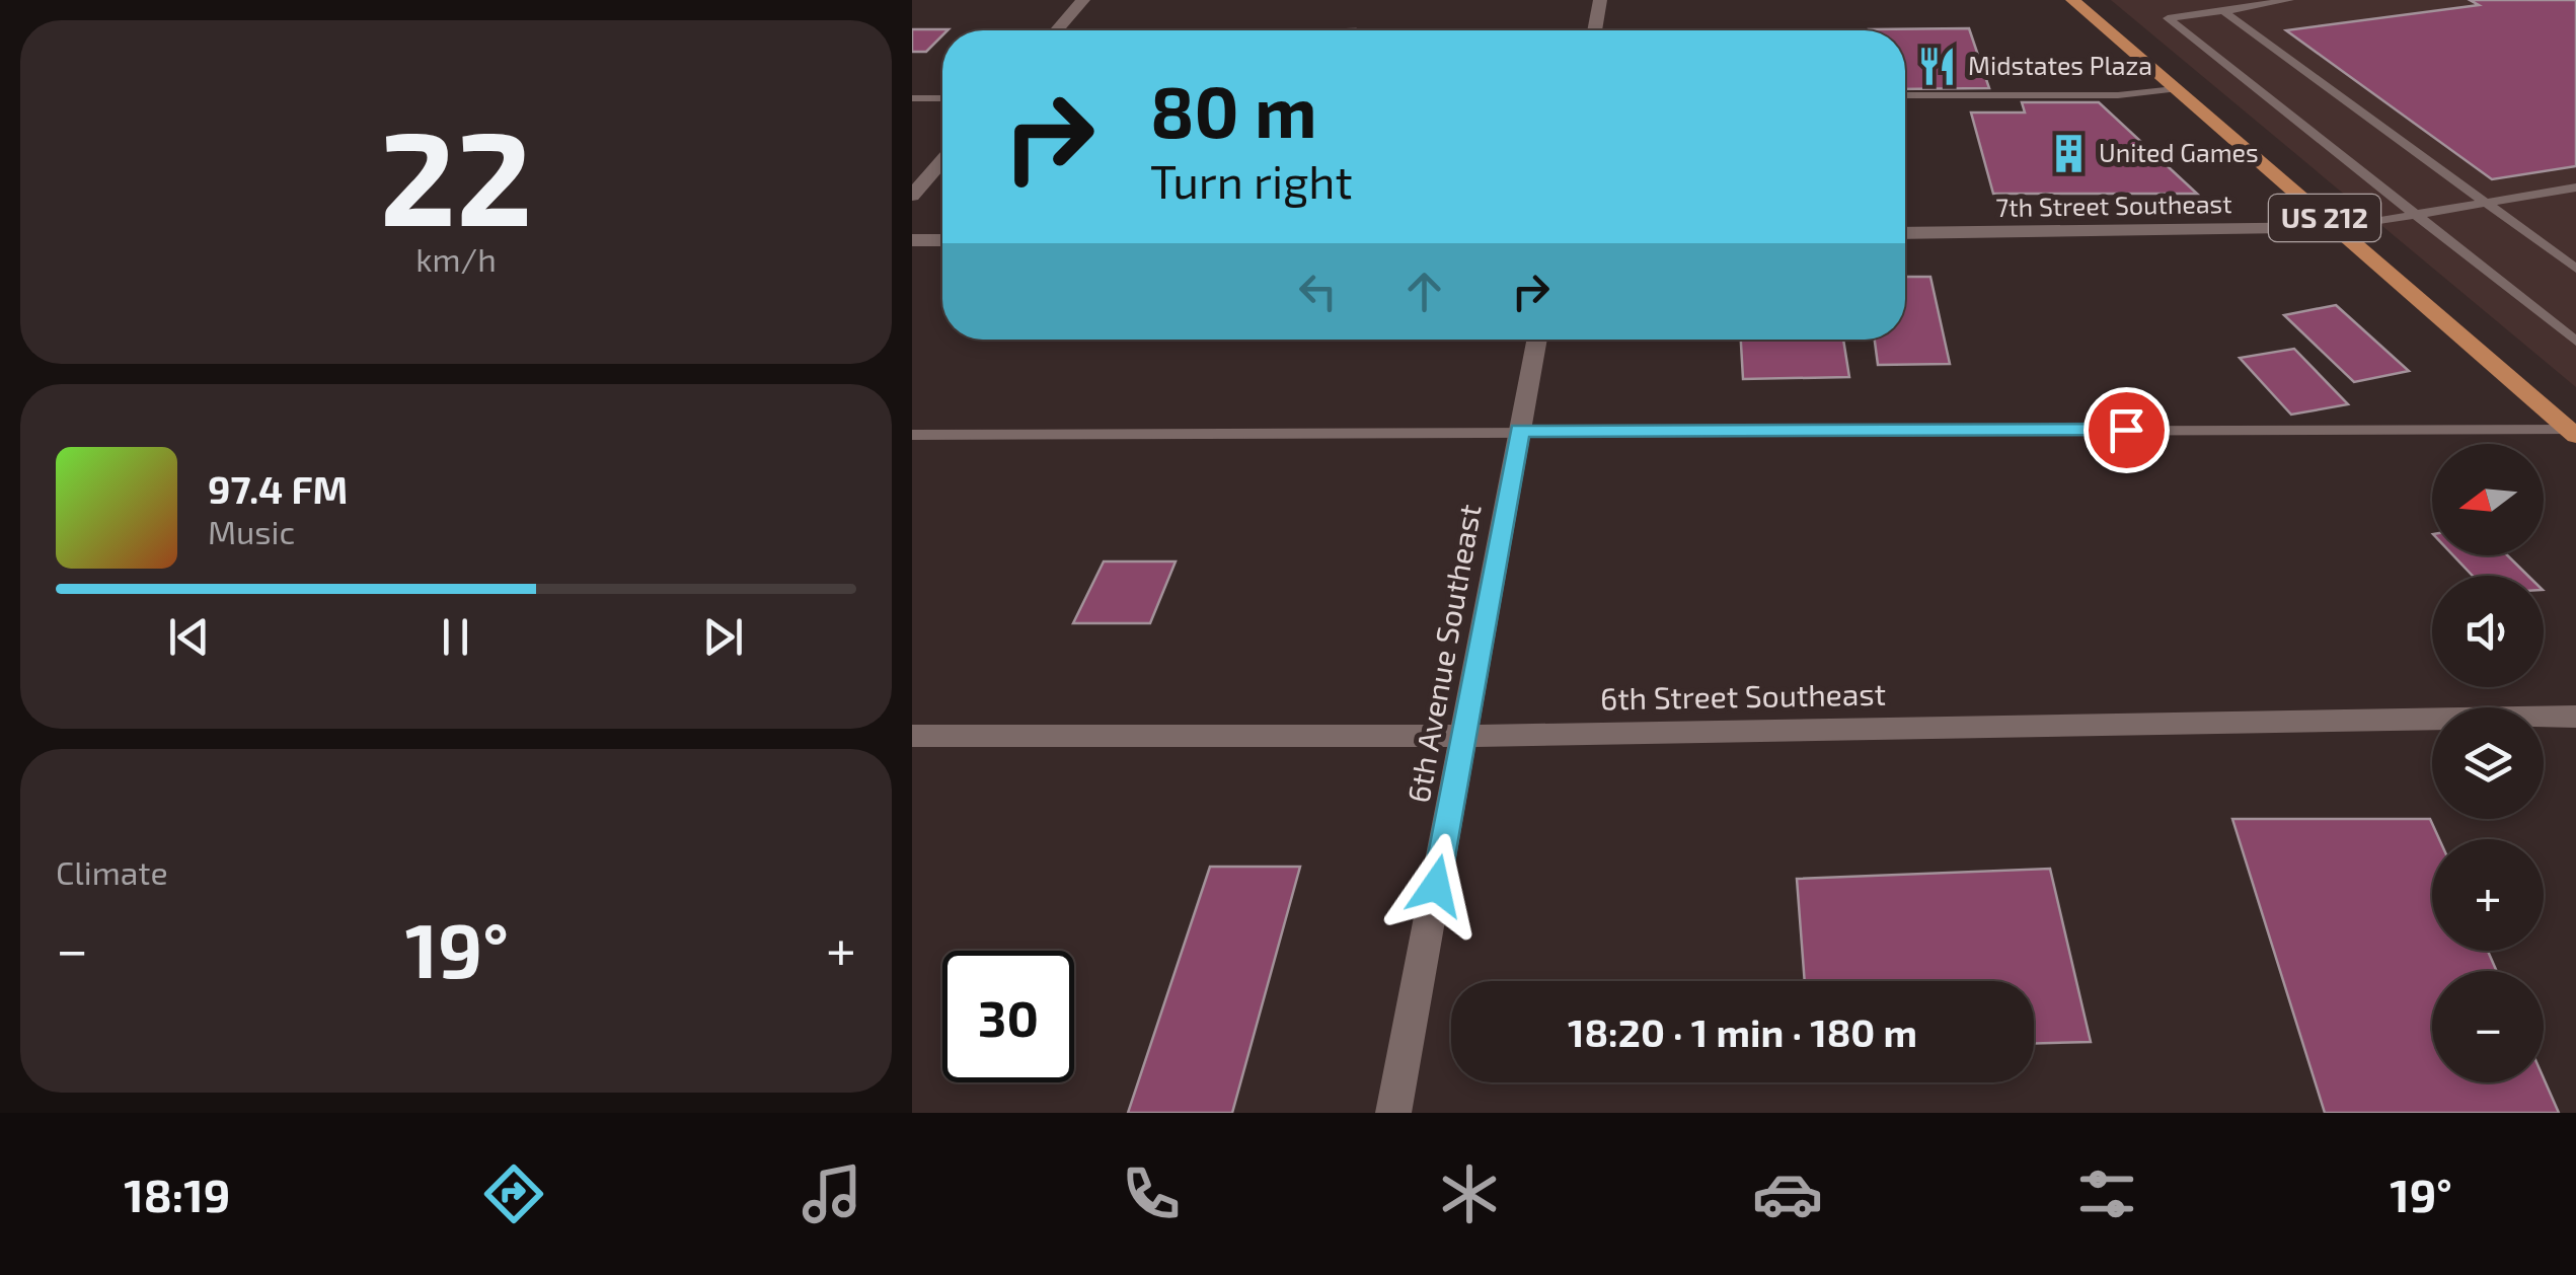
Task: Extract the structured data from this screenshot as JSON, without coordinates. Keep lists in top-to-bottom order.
{
  "streets": {
    "main road": ["US 212"],
    "street": ["7th Street Southeast", "6th Avenue Southeast", "6th Street Southeast"]
  },
  "crossings": [
    ["7th Street Southeast", "US 212"],
    ["6th Avenue Southeast", "6th Street Southeast"]
  ],
  "places": {
    "restaurant": ["Midstates Plaza"],
    "building": ["United Games"]
  },
  "north": "left",
  "page": {
    "tile": [
      ["22", "km/h"],
      "Climate"
    ],
    "turn": ["80 m", "Turn right"],
    "map_buttons": ["+", "−"],
    "song": ["97.4 FM", "Music"],
    "heat": ["−", "19°", "+"],
    "limit": "30",
    "trip": "18:20 · 1 min · 180 m",
    "tabs": ["18:19", "19°"]
  }
}
